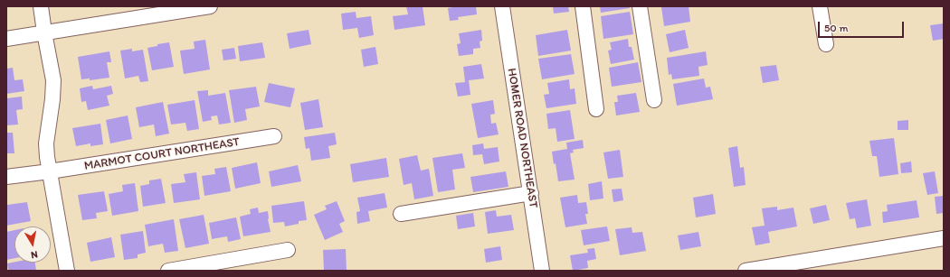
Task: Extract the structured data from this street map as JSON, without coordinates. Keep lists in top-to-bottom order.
{
  "streets": {
    "street": ["HOMER ROAD NORTHEAST", "MARMOT COURT NORTHEAST"]
  },
  "scale_bar": "50 m",
  "north": "bottom"
}
